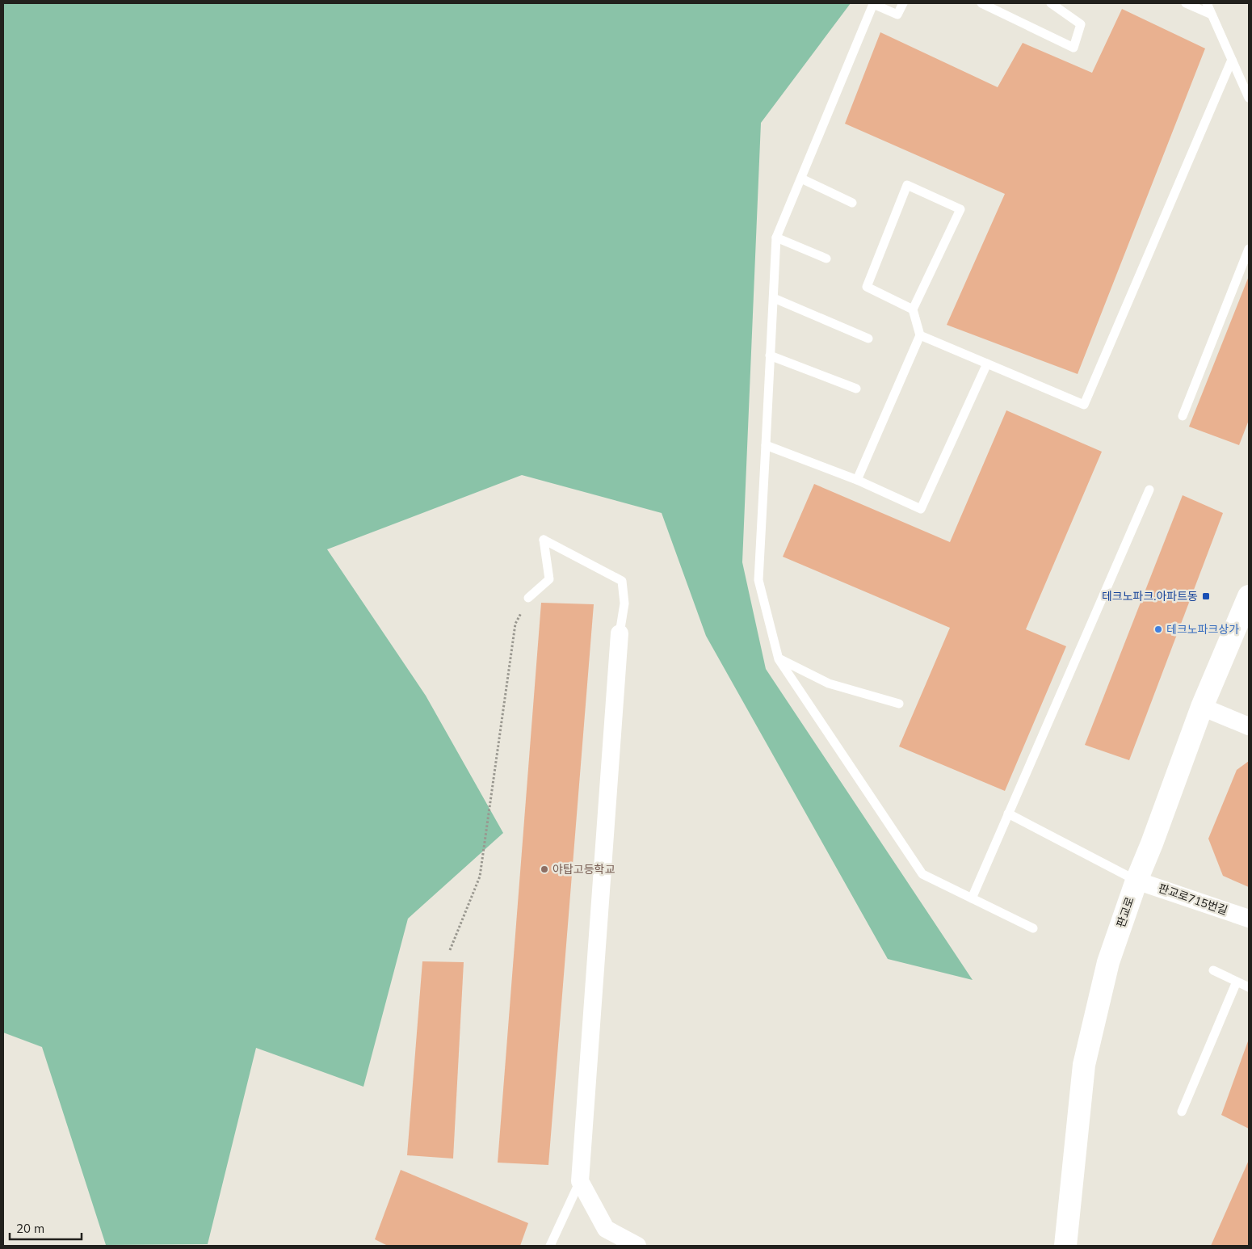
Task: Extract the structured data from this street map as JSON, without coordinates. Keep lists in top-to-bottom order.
{
  "streets": {
    "main road": ["판교로"],
    "street": ["판교로715번길"]
  },
  "crossings": [
    ["판교로715번길", "판교로"]
  ],
  "places": {
    "transit": ["테크노파크.아파트동"],
    "other": ["테크노파크상가", "야탑고등학교"]
  },
  "scale_bar": "20 m"
}
